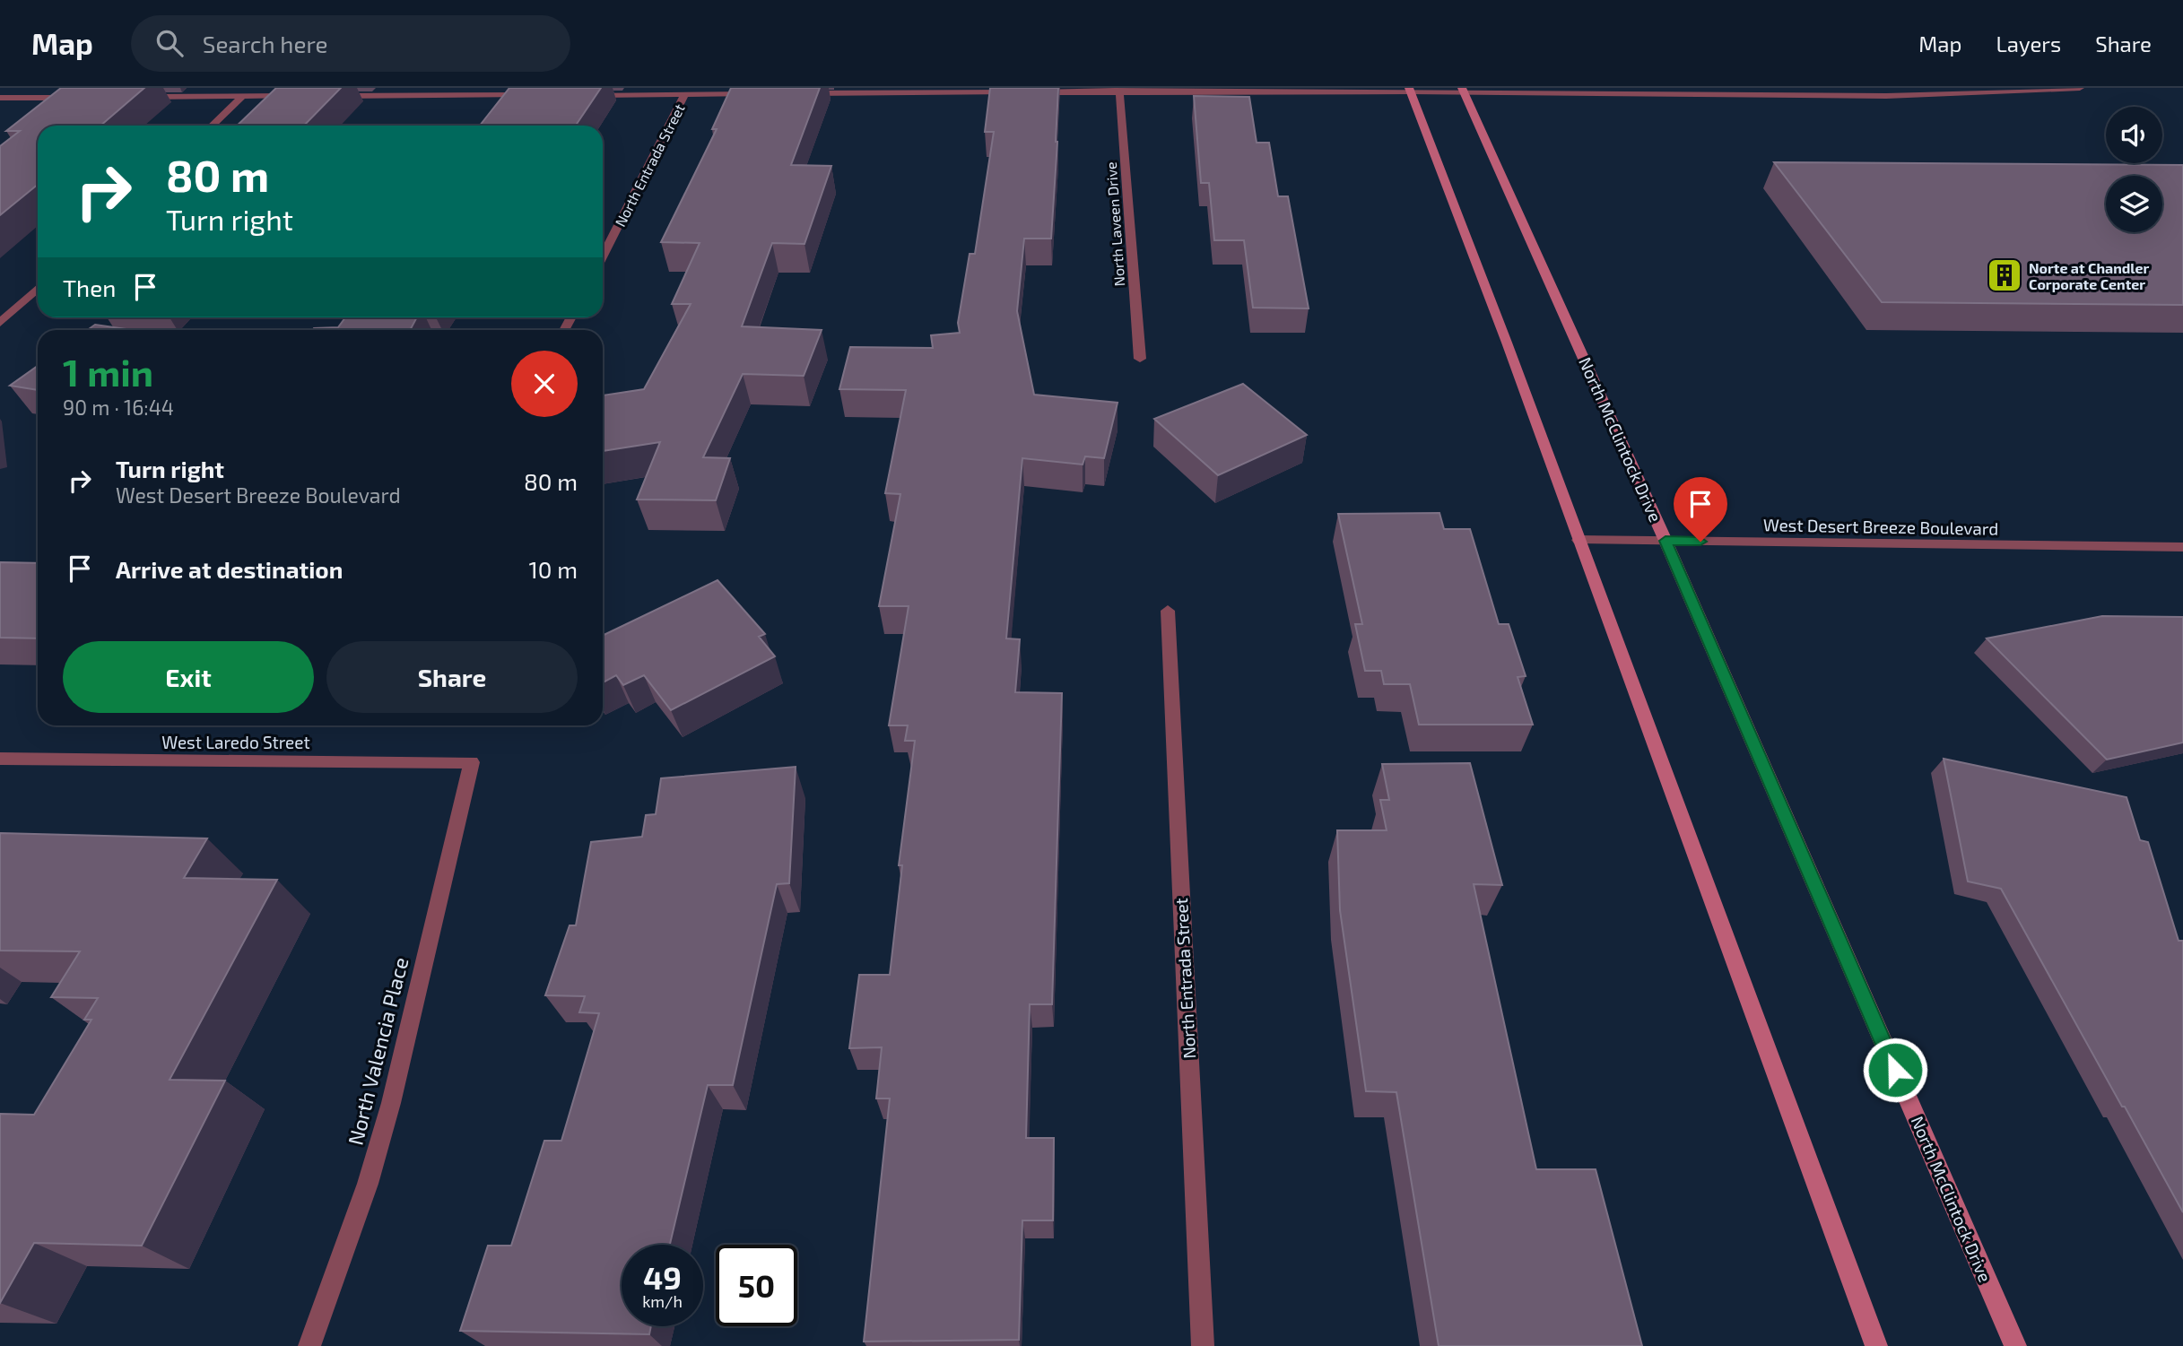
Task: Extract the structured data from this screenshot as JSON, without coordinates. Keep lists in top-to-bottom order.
{
  "streets": {
    "main road": ["North McClintock Drive"],
    "street": [
      "North Entrada Street",
      "North Laveen Drive",
      "West Desert Breeze Boulevard",
      "West Laredo Street",
      "North Valencia Place"
    ]
  },
  "crossings": [
    ["North McClintock Drive", "West Desert Breeze Boulevard"],
    ["West Laredo Street", "North Valencia Place"]
  ],
  "places": {
    "building": ["Norte at Chandler Corporate Center"]
  },
  "page": {
    "header": "Map",
    "search": "Search here",
    "nav": ["Map", "Layers", "Share"],
    "turn": ["80 m", "Turn right"],
    "then": "Then",
    "heading": ["1 min", "90 m · 16:44"],
    "list": [
      {
        "name": "Turn right",
        "note": "West Desert Breeze Boulevard",
        "value": "80 m"
      },
      {
        "name": "Arrive at destination",
        "value": "10 m"
      }
    ],
    "buttons": ["Exit", "Share"],
    "speed": "49 km/h",
    "limit": "50"
  }
}
